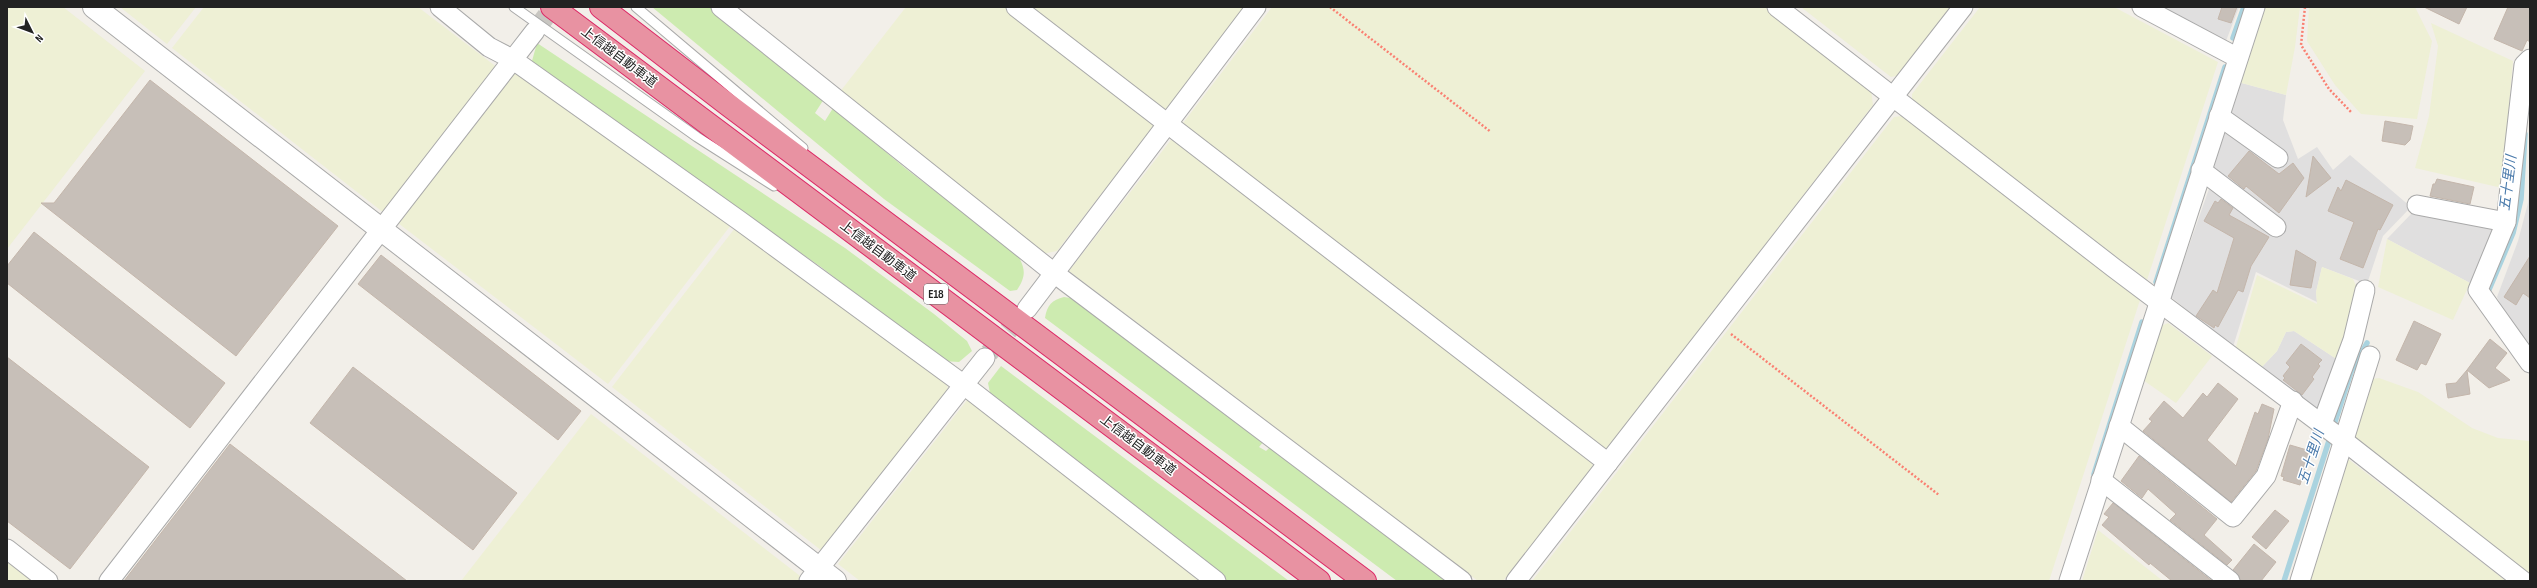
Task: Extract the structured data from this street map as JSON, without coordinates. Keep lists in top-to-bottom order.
{
  "streets": {
    "highway": ["上信越自動車道", "E18"]
  },
  "water": ["五十里川"],
  "north": "bottom right"
}
